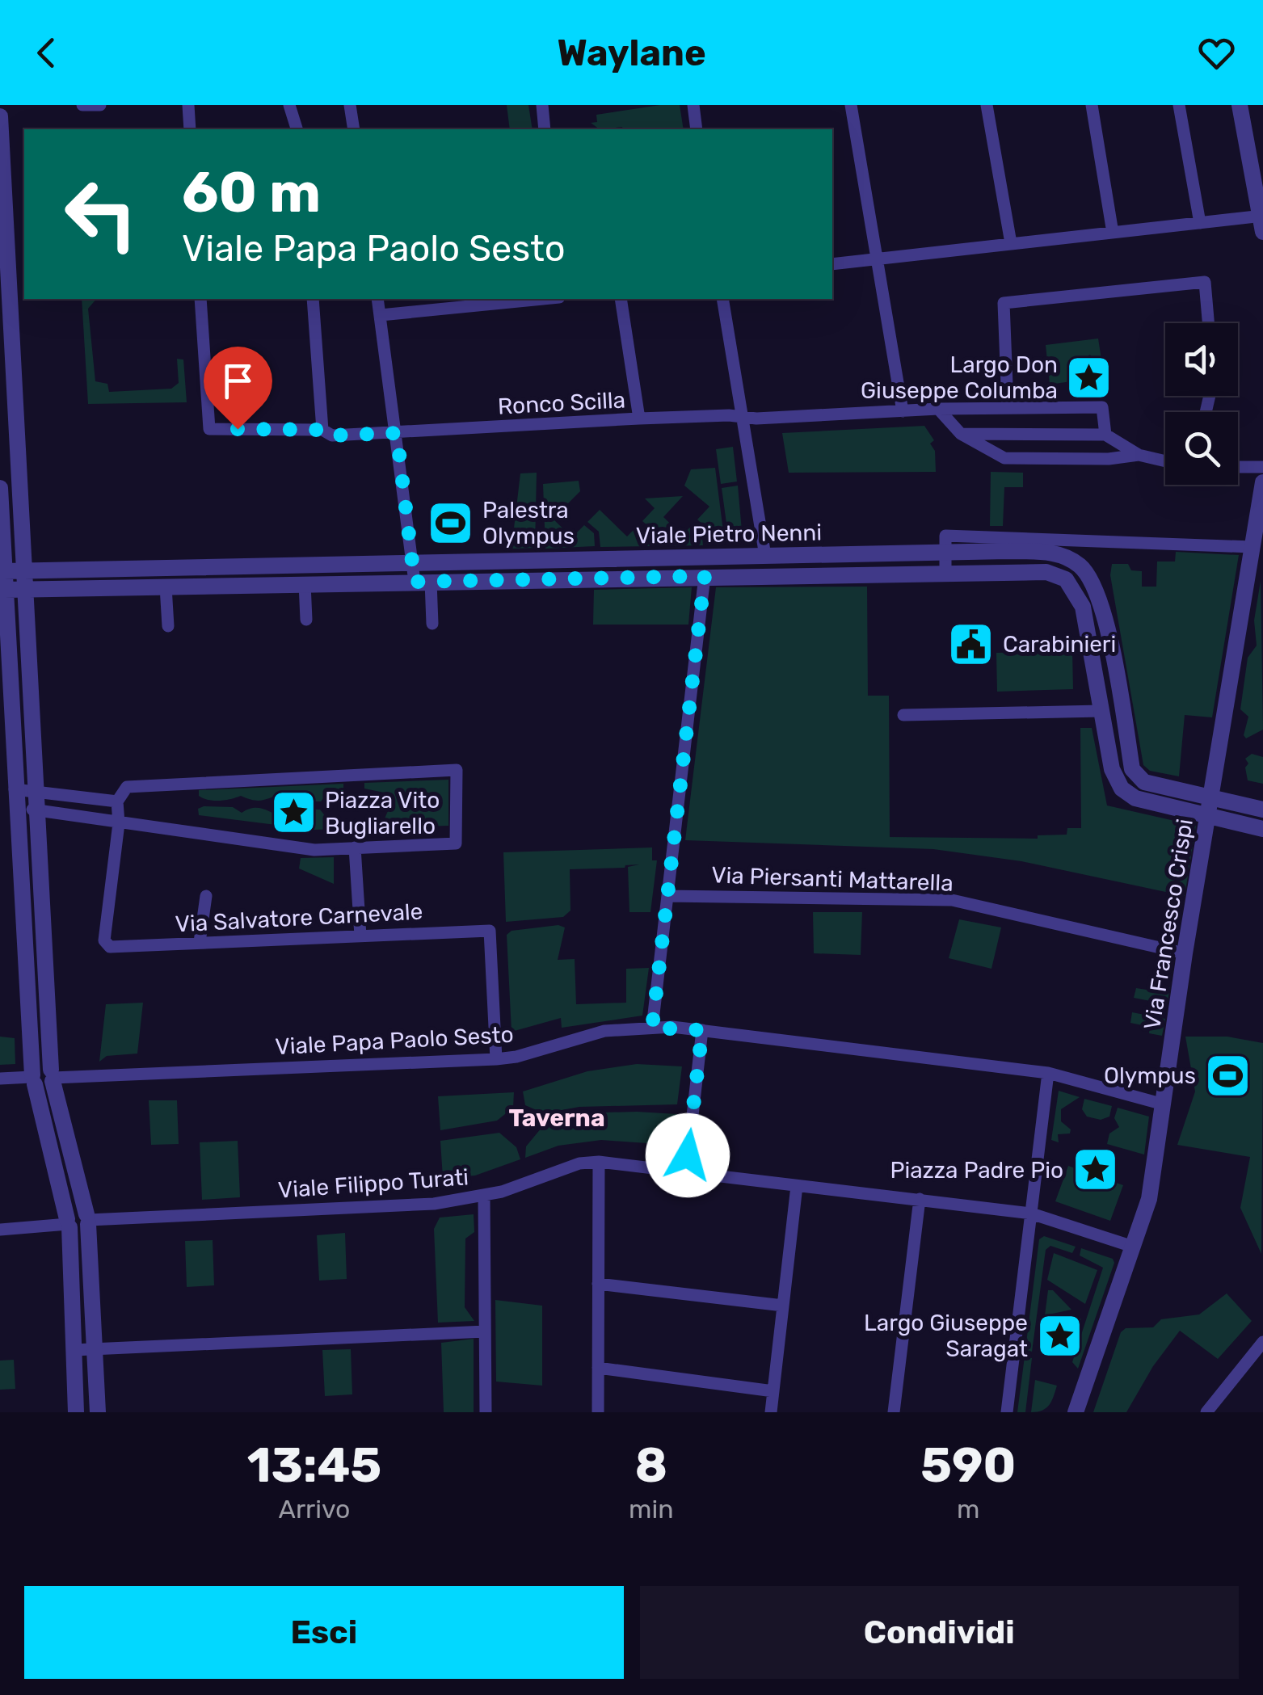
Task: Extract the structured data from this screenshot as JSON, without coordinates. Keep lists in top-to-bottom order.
{
  "streets": {
    "street": [
      "Ronco Scilla",
      "Viale Pietro Nenni",
      "Via Piersanti Mattarella",
      "Via Salvatore Carnevale",
      "Via Francesco Crispi",
      "Viale Papa Paolo Sesto",
      "Viale Filippo Turati"
    ]
  },
  "crossings": [
    ["Via Piersanti Mattarella", "Via Francesco Crispi"],
    ["Via Salvatore Carnevale", "Viale Papa Paolo Sesto"],
    ["Via Francesco Crispi", "Viale Papa Paolo Sesto"],
    ["Via Francesco Crispi", "Viale Filippo Turati"]
  ],
  "districts": ["Taverna"],
  "places": {
    "place": [
      "Largo Don Giuseppe Columba",
      "Piazza Vito Bugliarello",
      "Piazza Padre Pio",
      "Largo Giuseppe Saragat"
    ],
    "sports": ["Palestra Olympus", "Olympus"],
    "public building": ["Carabinieri"]
  },
  "page": {
    "header": "Waylane",
    "turn": ["60 m", "Viale Papa Paolo Sesto"],
    "eta": [
      "13:45",
      "Arrivo",
      "8",
      "min",
      "590",
      "m"
    ],
    "buttons": ["Esci", "Condividi"]
  }
}
